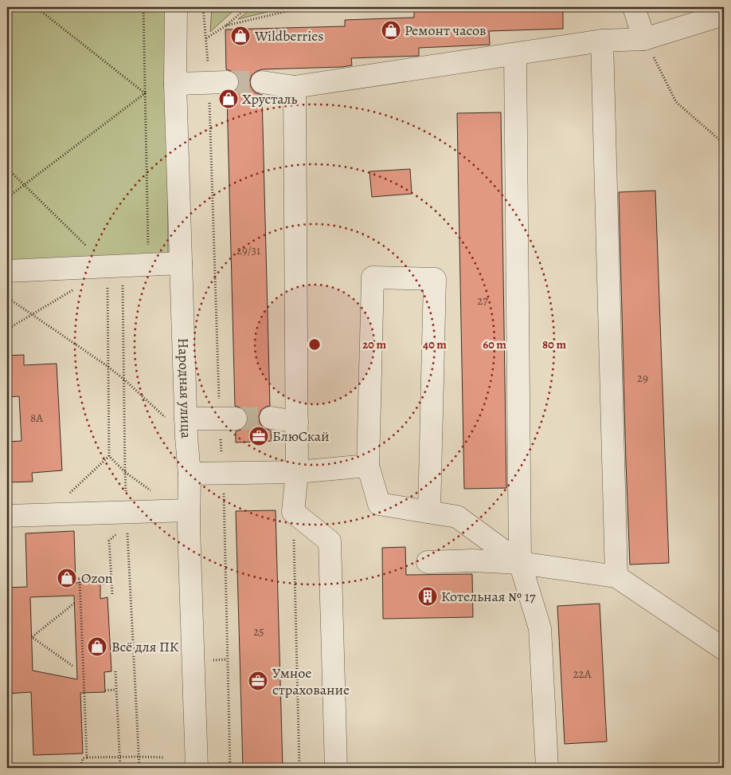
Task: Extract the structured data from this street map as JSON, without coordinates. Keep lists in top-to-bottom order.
{
  "streets": {
    "street": ["Народная улица"]
  },
  "places": {
    "shop": [
      "Ремонт часов",
      "Wildberries",
      "Хрусталь",
      "Ozon",
      "Всё для ПК"
    ],
    "office": ["БлюСкай", "Умное страхование"],
    "building": ["Котельная № 17"]
  },
  "house_numbers": [
    "29/31",
    "27",
    "29",
    "8А",
    "25",
    "22А"
  ],
  "rings": [
    "20 m",
    "40 m",
    "60 m",
    "80 m"
  ]
}
